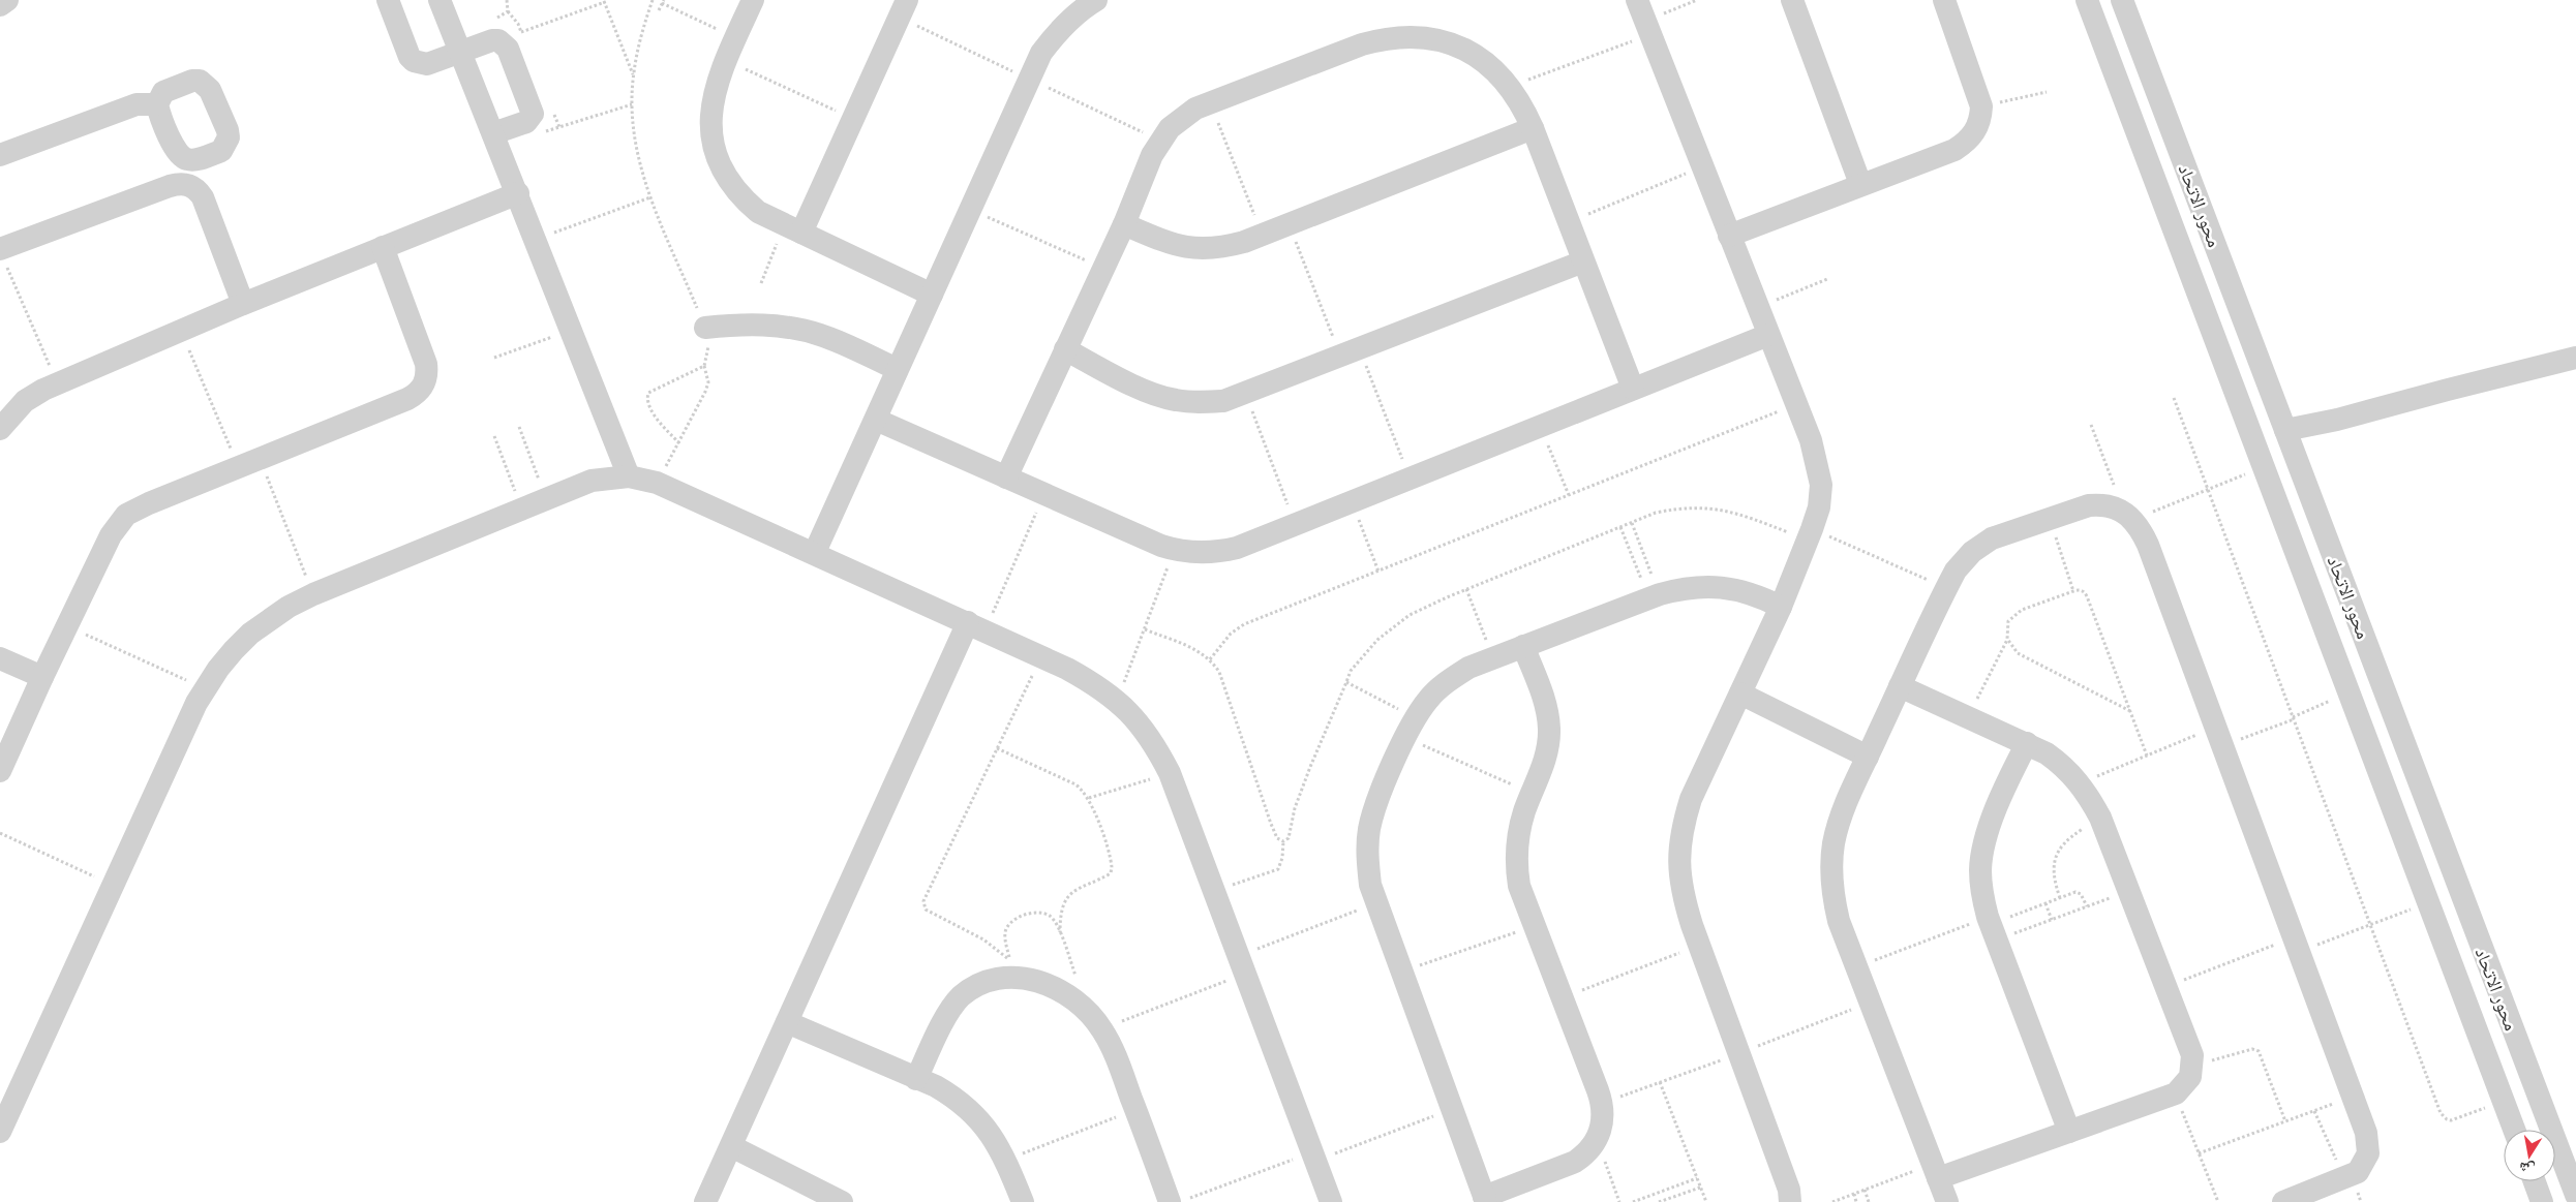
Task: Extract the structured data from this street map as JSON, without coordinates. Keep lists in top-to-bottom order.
{
  "streets": {
    "street": ["محور الاتحاد"]
  },
  "north": "bottom"
}
